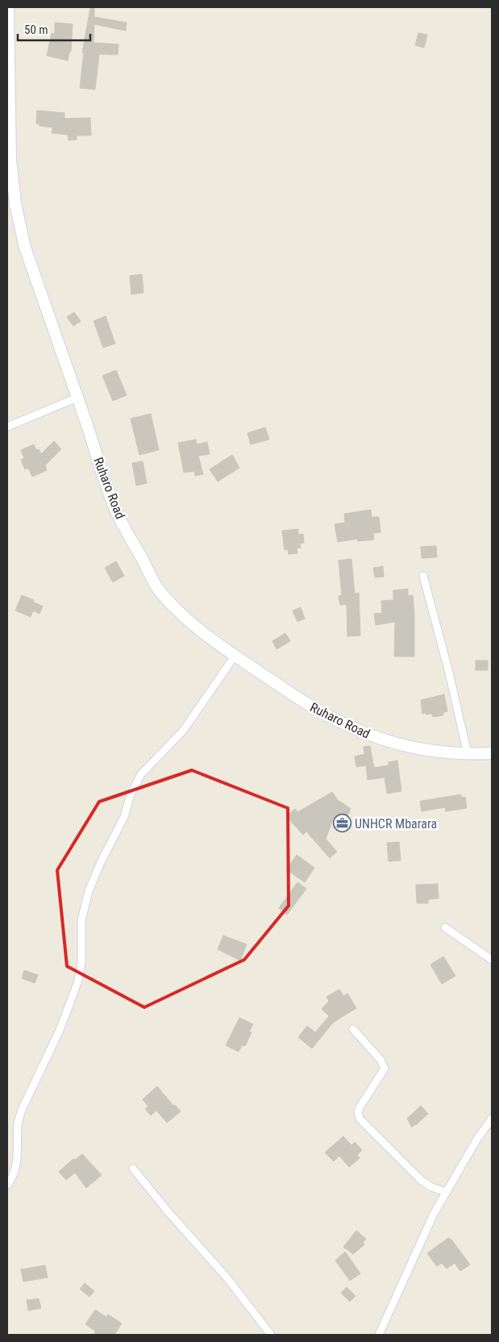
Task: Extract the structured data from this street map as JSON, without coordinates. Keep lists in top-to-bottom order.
{
  "streets": {
    "street": ["Ruharo Road"]
  },
  "places": {
    "office": ["UNHCR Mbarara"]
  },
  "scale_bar": "50 m"
}
